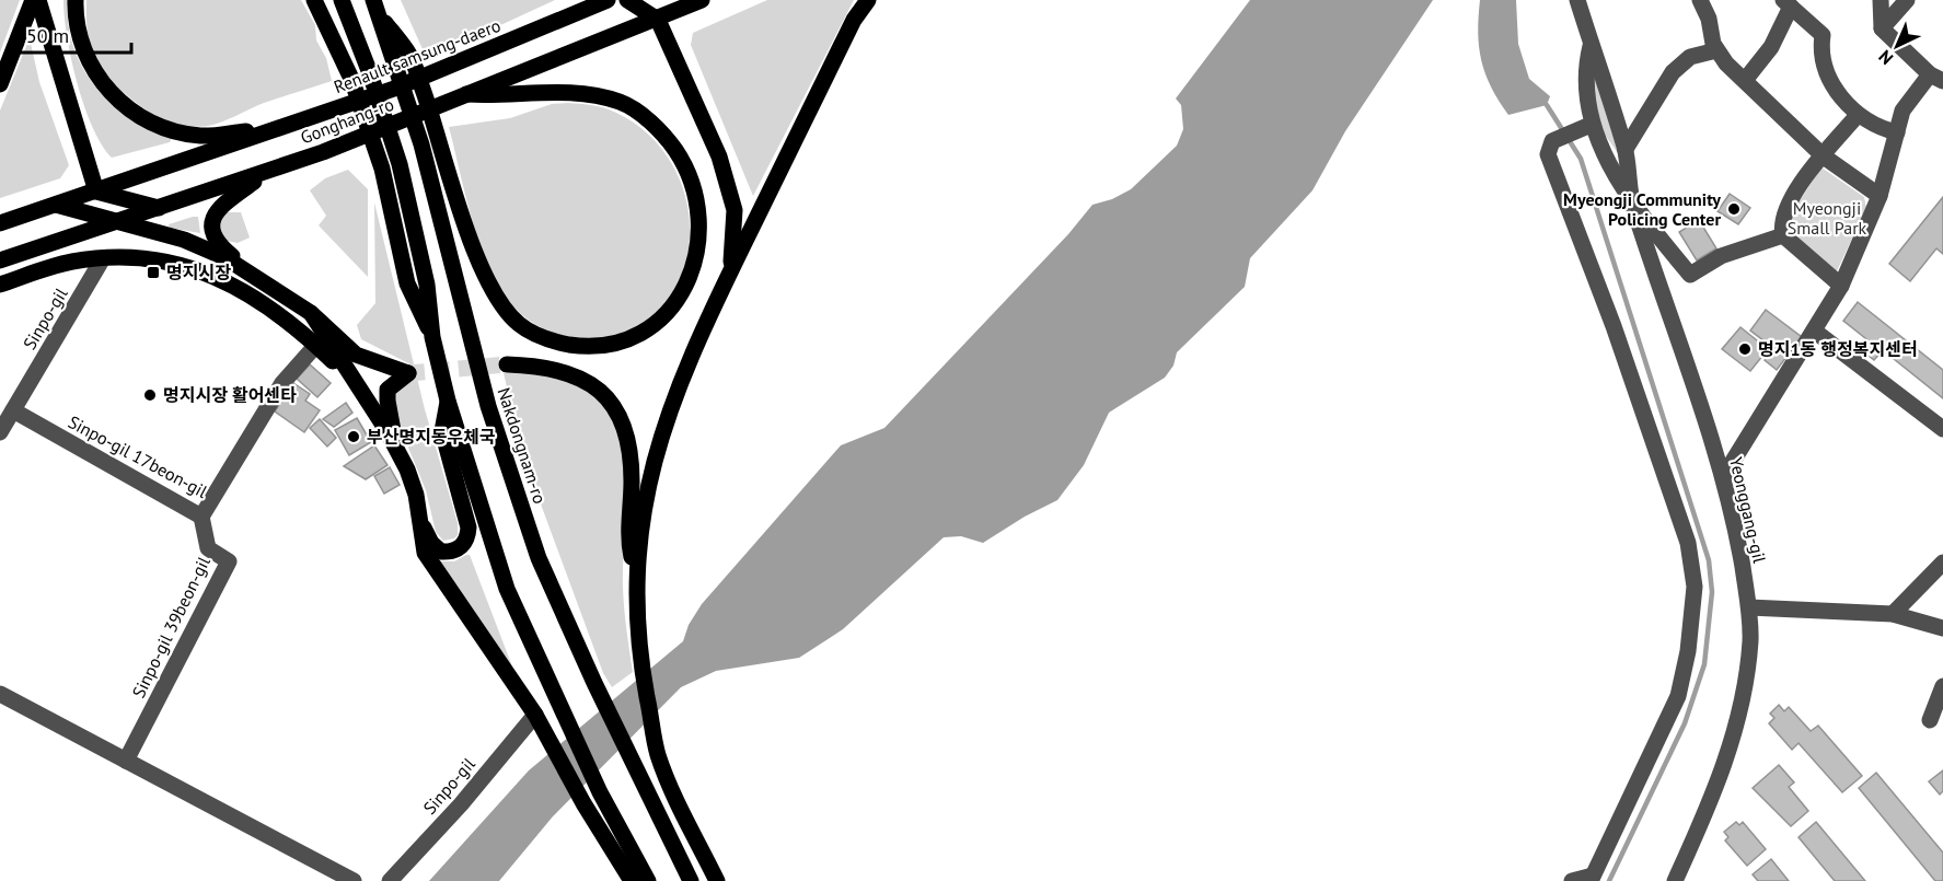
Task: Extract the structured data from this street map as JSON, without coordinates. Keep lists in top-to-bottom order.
{
  "streets": {
    "main road": ["Renault samsung-daero", "Gonghang-ro", "Nakdongnam-ro"],
    "street": [
      "Sinpo-gil",
      "Sinpo-gil 17beon-gil",
      "Yeonggang-gil",
      "Sinpo-gil 39beon-gil"
    ]
  },
  "crossings": [
    ["Renault samsung-daero", "Gonghang-ro"],
    ["Sinpo-gil", "Sinpo-gil 17beon-gil"],
    ["Sinpo-gil 17beon-gil", "Sinpo-gil 39beon-gil"]
  ],
  "parks": ["Myeongji Small Park"],
  "places": {
    "other": [
      "Myeongji Community Policing Center",
      "명지1동 행정복지센터",
      "명지시장 활어센타",
      "부산명지동우체국"
    ],
    "transit": ["명지시장"]
  },
  "scale_bar": "50 m",
  "north": "bottom left"
}
